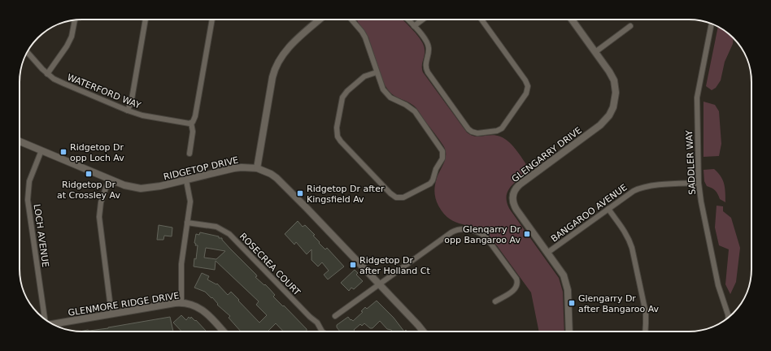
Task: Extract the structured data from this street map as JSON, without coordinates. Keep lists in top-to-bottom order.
{
  "streets": {
    "street": [
      "WATERFORD WAY",
      "GLENGARRY DRIVE",
      "SADDLER WAY",
      "RIDGETOP DRIVE",
      "BANGAROO AVENUE",
      "LOCH AVENUE",
      "ROSECREA COURT",
      "GLENMORE RIDGE DRIVE"
    ]
  },
  "crossings": [
    ["GLENGARRY DRIVE", "BANGAROO AVENUE"],
    ["SADDLER WAY", "BANGAROO AVENUE"],
    ["RIDGETOP DRIVE", "LOCH AVENUE"]
  ],
  "places": {
    "transit": [
      "Ridgetop Dr opp Loch Av",
      "Ridgetop Dr at Crossley Av",
      "Ridgetop Dr after Kingsfield Av",
      "Glenqarry Dr opp Bangaroo Av",
      "Ridgetop Dr after Holland Ct",
      "Glengarry Dr after Bangaroo Av"
    ]
  }
}
